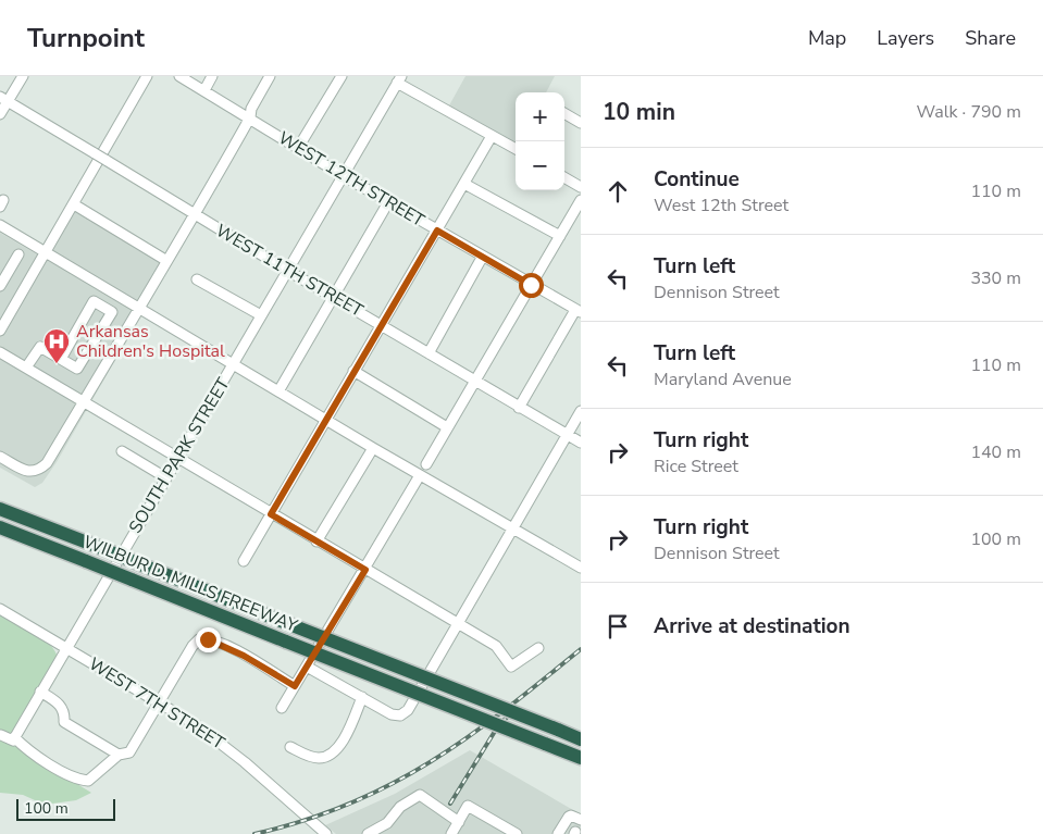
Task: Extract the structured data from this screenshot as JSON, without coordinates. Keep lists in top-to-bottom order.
{
  "streets": {
    "highway": ["WILBUR D. MILLS FREEWAY"],
    "street": [
      "WEST 12TH STREET",
      "WEST 11TH STREET",
      "SOUTH PARK STREET",
      "WEST 7TH STREET"
    ]
  },
  "crossings": [
    ["WEST 12TH STREET", "SOUTH PARK STREET"],
    ["WEST 11TH STREET", "SOUTH PARK STREET"],
    ["SOUTH PARK STREET", "WEST 7TH STREET"]
  ],
  "places": {
    "hospital": ["Arkansas Children's Hospital"]
  },
  "scale_bar": "100 m",
  "page": {
    "header": "Turnpoint",
    "nav": ["Map", "Layers", "Share"],
    "heading": ["10 min", "Walk · 790 m"],
    "map_buttons": ["+", "−"],
    "list": [
      ["Continue", "West 12th Street", "110 m"],
      ["Turn left", "Dennison Street", "330 m"],
      ["Turn left", "Maryland Avenue", "110 m"],
      ["Turn right", "Rice Street", "140 m"],
      ["Turn right", "Dennison Street", "100 m"],
      "Arrive at destination"
    ],
    "scale": "100 m"
  }
}
